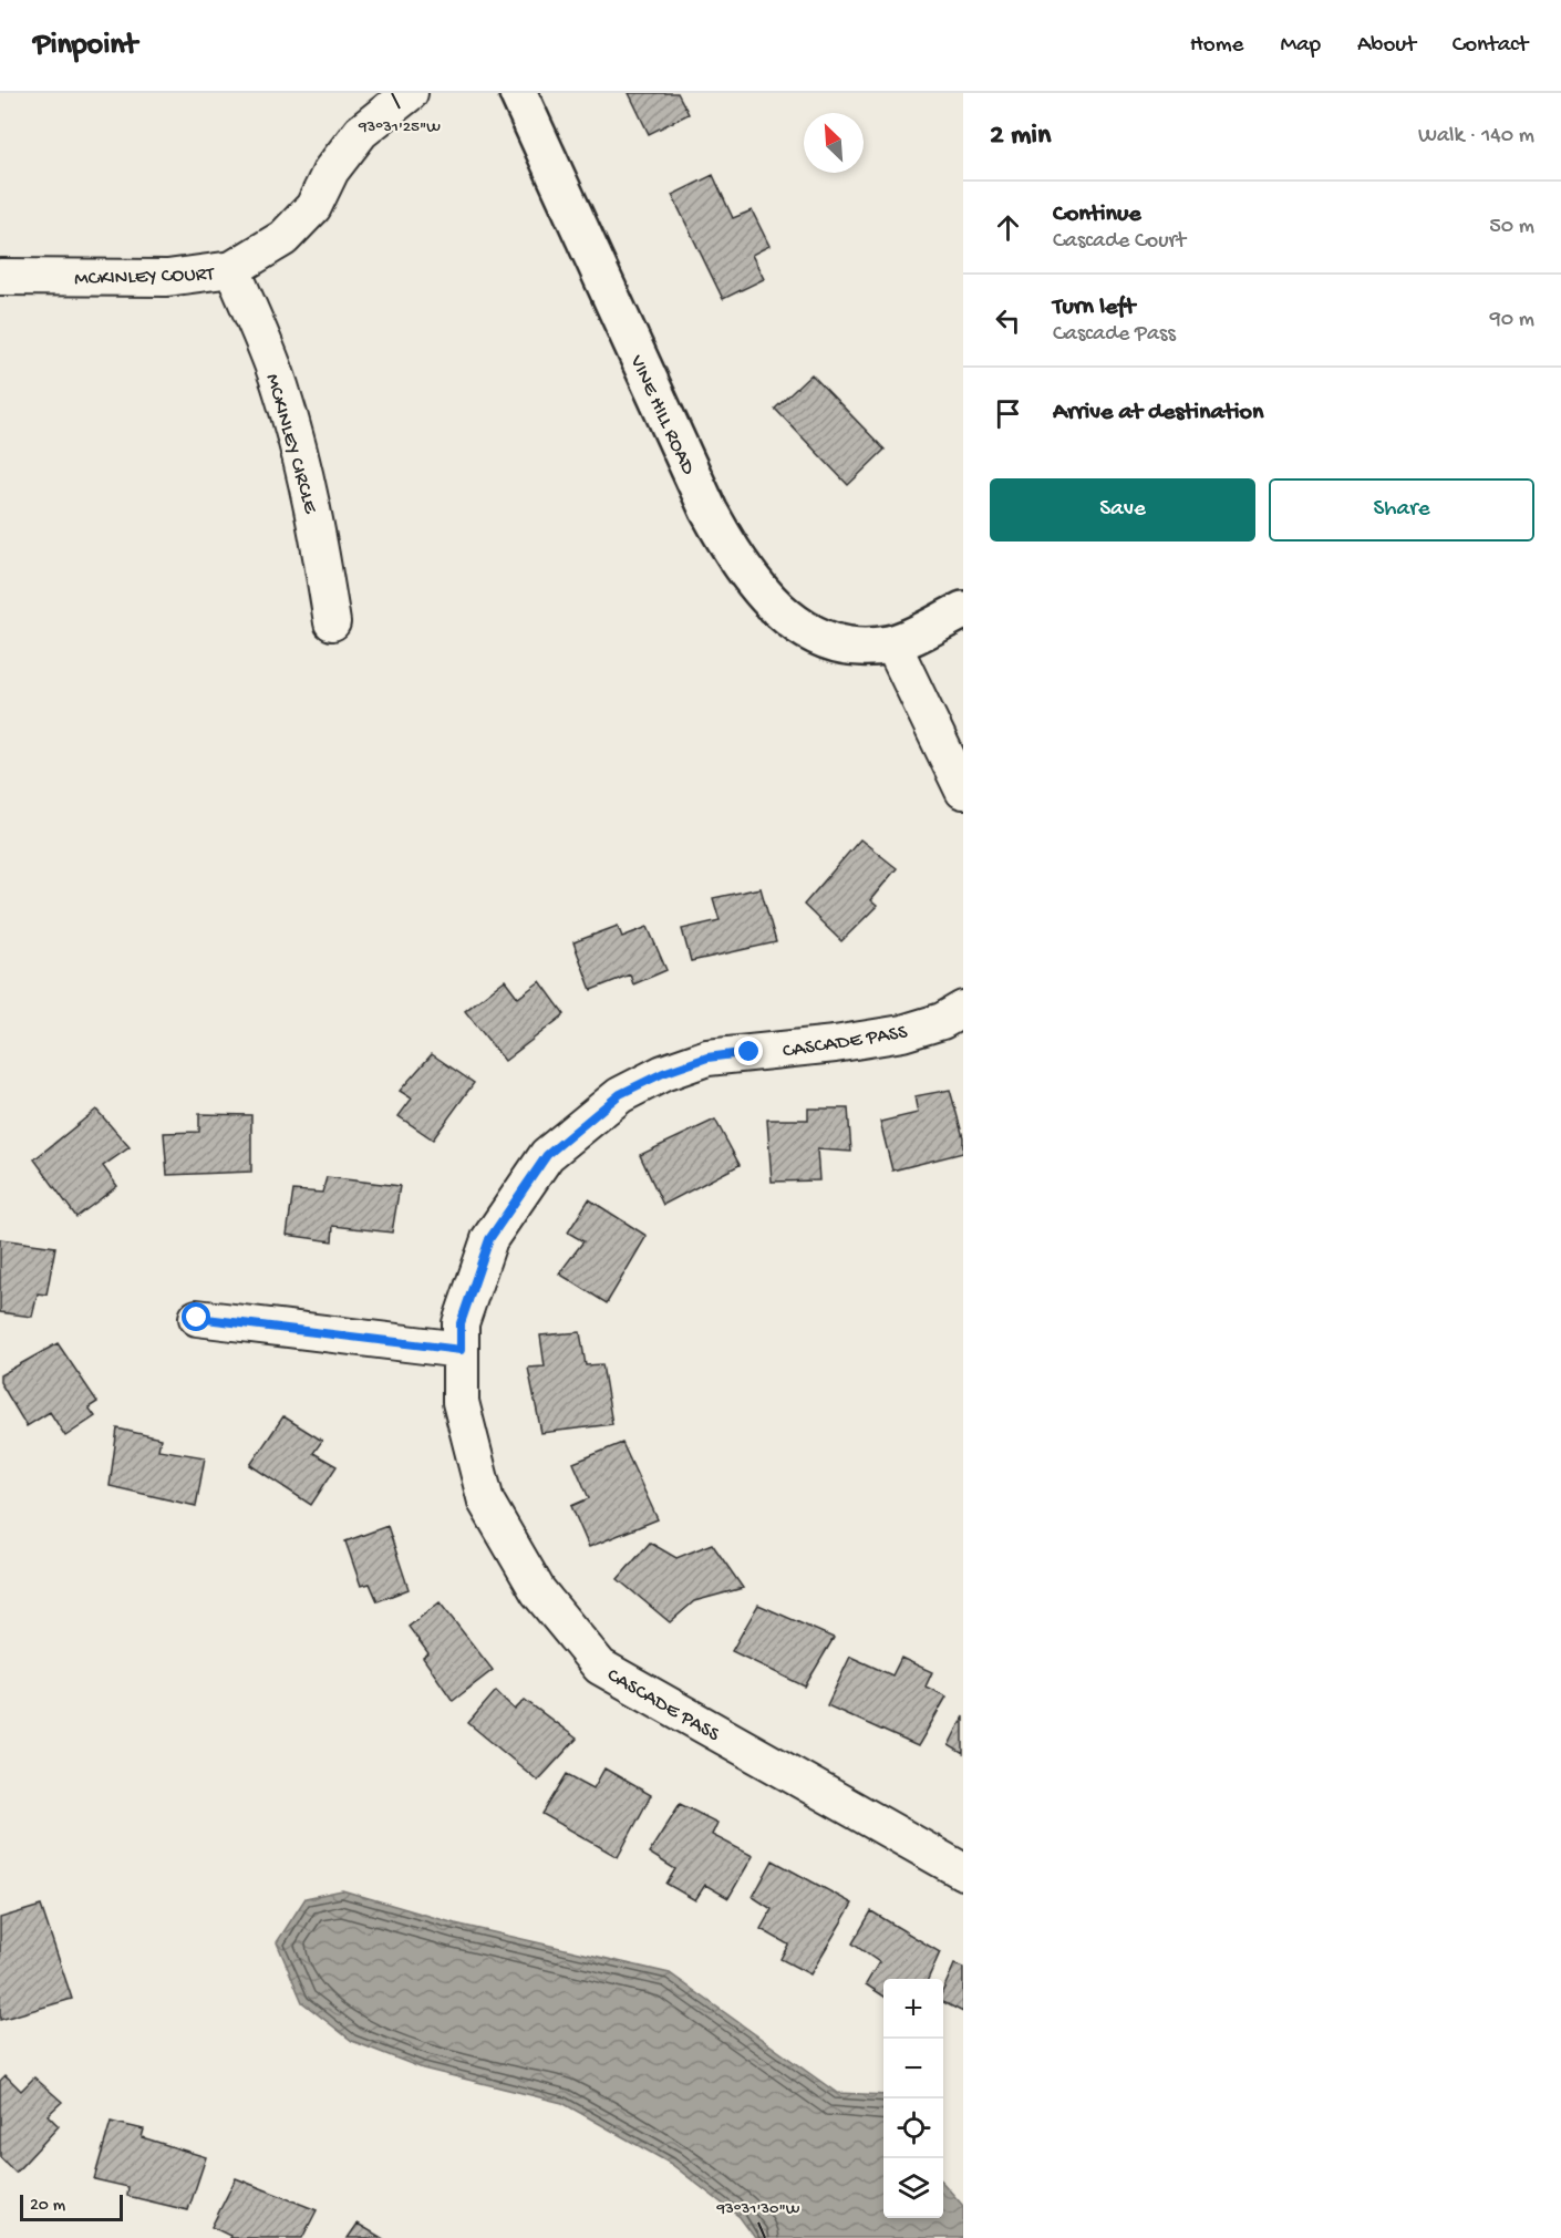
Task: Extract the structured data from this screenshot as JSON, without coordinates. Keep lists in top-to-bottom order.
{
  "streets": {
    "street": [
      "MCKINLEY COURT",
      "VINE HILL ROAD",
      "MCKINLEY CIRCLE",
      "CASCADE PASS"
    ]
  },
  "crossings": [
    ["MCKINLEY COURT", "MCKINLEY CIRCLE"]
  ],
  "scale_bar": "20 m",
  "north": "top left",
  "page": {
    "header": "Pinpoint",
    "nav": [
      "Home",
      "Map",
      "About",
      "Contact"
    ],
    "heading": ["2 min", "Walk · 140 m"],
    "list": [
      ["Continue", "Cascade Court", "50 m"],
      ["Turn left", "Cascade Pass", "90 m"],
      "Arrive at destination"
    ],
    "buttons": ["Save", "Share"],
    "map_buttons": ["+", "−"],
    "scale": "20 m"
  },
  "coordinates": ["93°31'25\"W", "93°31'30\"W"]
}
